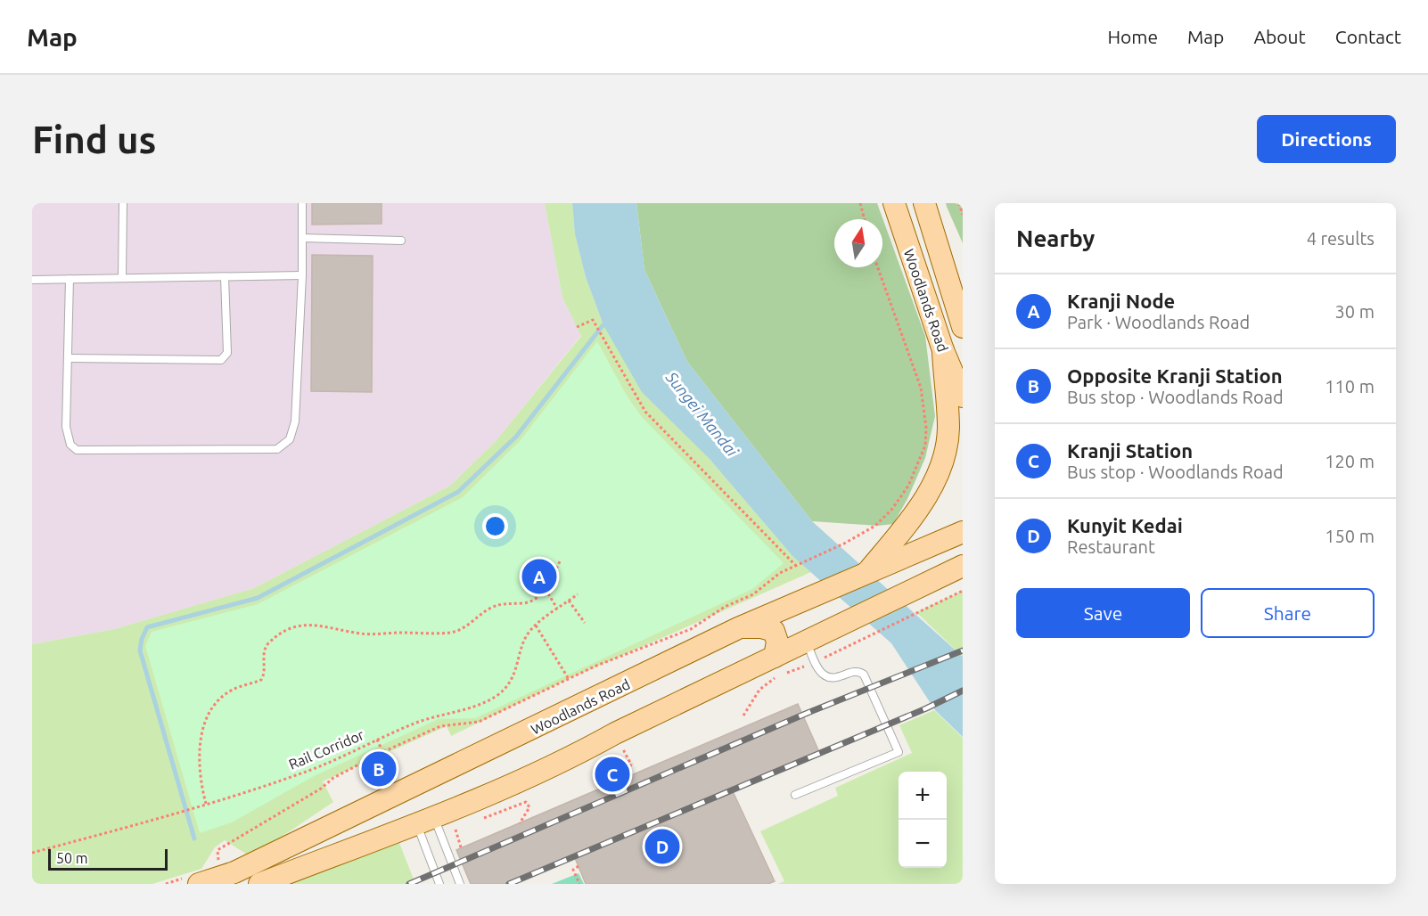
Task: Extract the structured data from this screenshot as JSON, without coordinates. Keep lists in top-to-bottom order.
{
  "streets": {
    "main road": ["Woodlands Road"],
    "path": ["Rail Corridor"]
  },
  "water": ["Sungei Mandai"],
  "scale_bar": "50 m",
  "north": "top",
  "page": {
    "header": "Map",
    "nav": [
      "Home",
      "Map",
      "About",
      "Contact"
    ],
    "buttons": [
      "Directions",
      ["Save", "Share"]
    ],
    "title": "Find us",
    "heading": ["Nearby", "4 results"],
    "list": [
      {
        "mark": "A",
        "name": "Kranji Node",
        "note": "Park · Woodlands Road",
        "value": "30 m"
      },
      {
        "mark": "B",
        "name": "Opposite Kranji Station",
        "note": "Bus stop · Woodlands Road",
        "value": "110 m"
      },
      {
        "mark": "C",
        "name": "Kranji Station",
        "note": "Bus stop · Woodlands Road",
        "value": "120 m"
      },
      {
        "mark": "D",
        "name": "Kunyit Kedai",
        "note": "Restaurant",
        "value": "150 m"
      }
    ],
    "pins": [
      "A",
      "B",
      "C",
      "D"
    ],
    "map_buttons": ["+", "−"],
    "scale": "50 m"
  }
}
